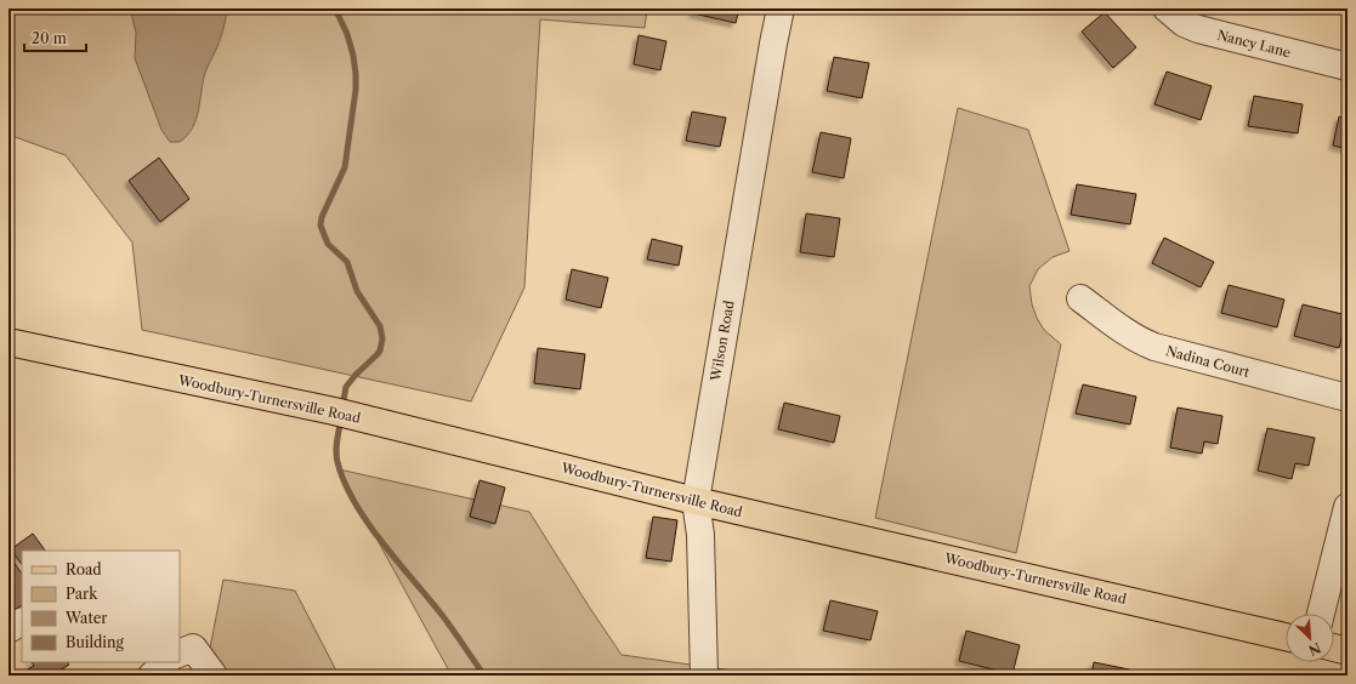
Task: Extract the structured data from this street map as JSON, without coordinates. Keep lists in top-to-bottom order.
{
  "streets": {
    "main road": ["Woodbury-Turnersville Road"],
    "street": ["Nancy Lane", "Wilson Road", "Nadina Court"]
  },
  "crossings": [
    ["Wilson Road", "Woodbury-Turnersville Road"]
  ],
  "legend": [
    "Road",
    "Park",
    "Water",
    "Building"
  ],
  "scale_bar": "20 m",
  "north": "bottom right"
}
